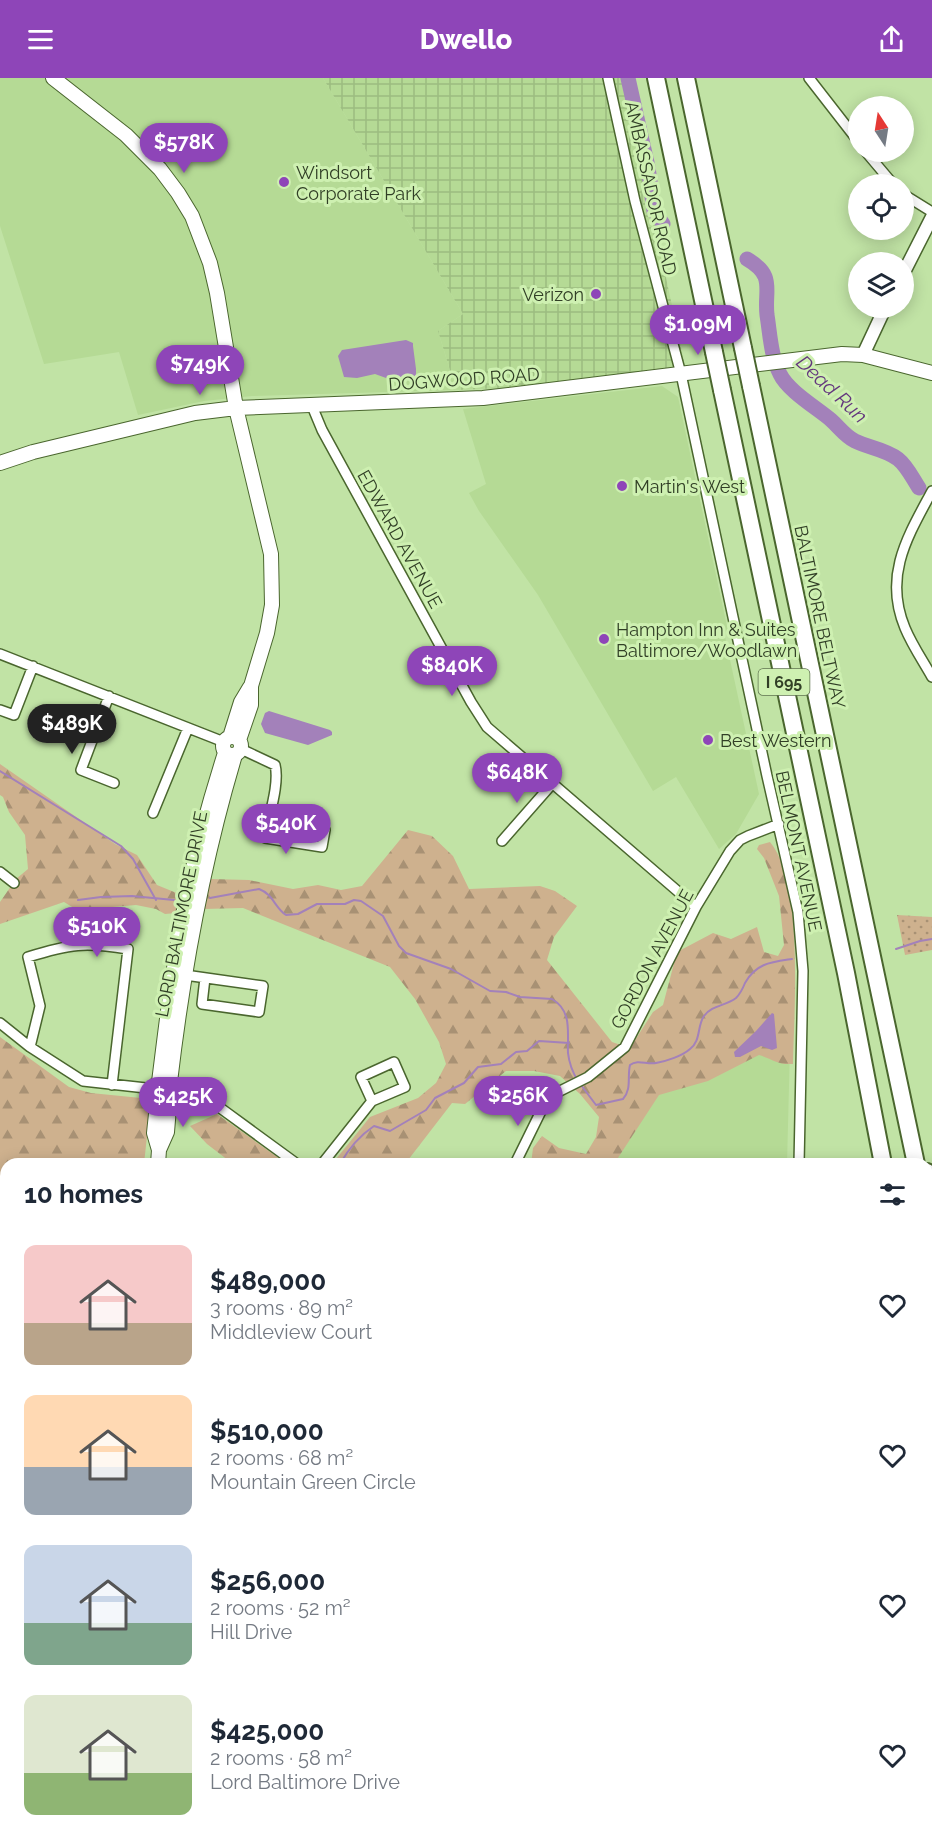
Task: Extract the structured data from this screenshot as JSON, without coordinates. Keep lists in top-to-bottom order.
{
  "streets": {
    "highway": ["BALTIMORE BELTWAY", "I 695"],
    "main road": ["DOGWOOD ROAD", "LORD BALTIMORE DRIVE"],
    "street": [
      "AMBASSADOR ROAD",
      "EDWARD AVENUE",
      "BELMONT AVENUE",
      "GORDON AVENUE"
    ]
  },
  "crossings": [
    ["AMBASSADOR ROAD", "DOGWOOD ROAD"],
    ["AMBASSADOR ROAD", "BELMONT AVENUE"],
    ["DOGWOOD ROAD", "EDWARD AVENUE"],
    ["DOGWOOD ROAD", "BELMONT AVENUE"],
    ["DOGWOOD ROAD", "LORD BALTIMORE DRIVE"],
    ["EDWARD AVENUE", "GORDON AVENUE"],
    ["BELMONT AVENUE", "GORDON AVENUE"]
  ],
  "water": ["Dead Run"],
  "places": [
    "Windsort Corporate Park",
    "Verizon",
    "Martin's West",
    "Hampton Inn & Suites Baltimore/Woodlawn",
    "Best Western"
  ],
  "north": "top",
  "page": {
    "header": "Dwello",
    "price": [
      "$578K",
      "$1.09M",
      "$749K",
      "$840K",
      "$489K",
      "$648K",
      "$540K",
      "$510K",
      "$256K",
      "$425K"
    ],
    "heading": "10 homes",
    "list": [
      {
        "name": "$489,000",
        "note": "3 rooms · 89 m² · Middleview Court"
      },
      {
        "name": "$510,000",
        "note": "2 rooms · 68 m² · Mountain Green Circle"
      },
      {
        "name": "$256,000",
        "note": "2 rooms · 52 m² · Hill Drive"
      },
      {
        "name": "$425,000",
        "note": "2 rooms · 58 m² · Lord Baltimore Drive"
      }
    ]
  }
}
